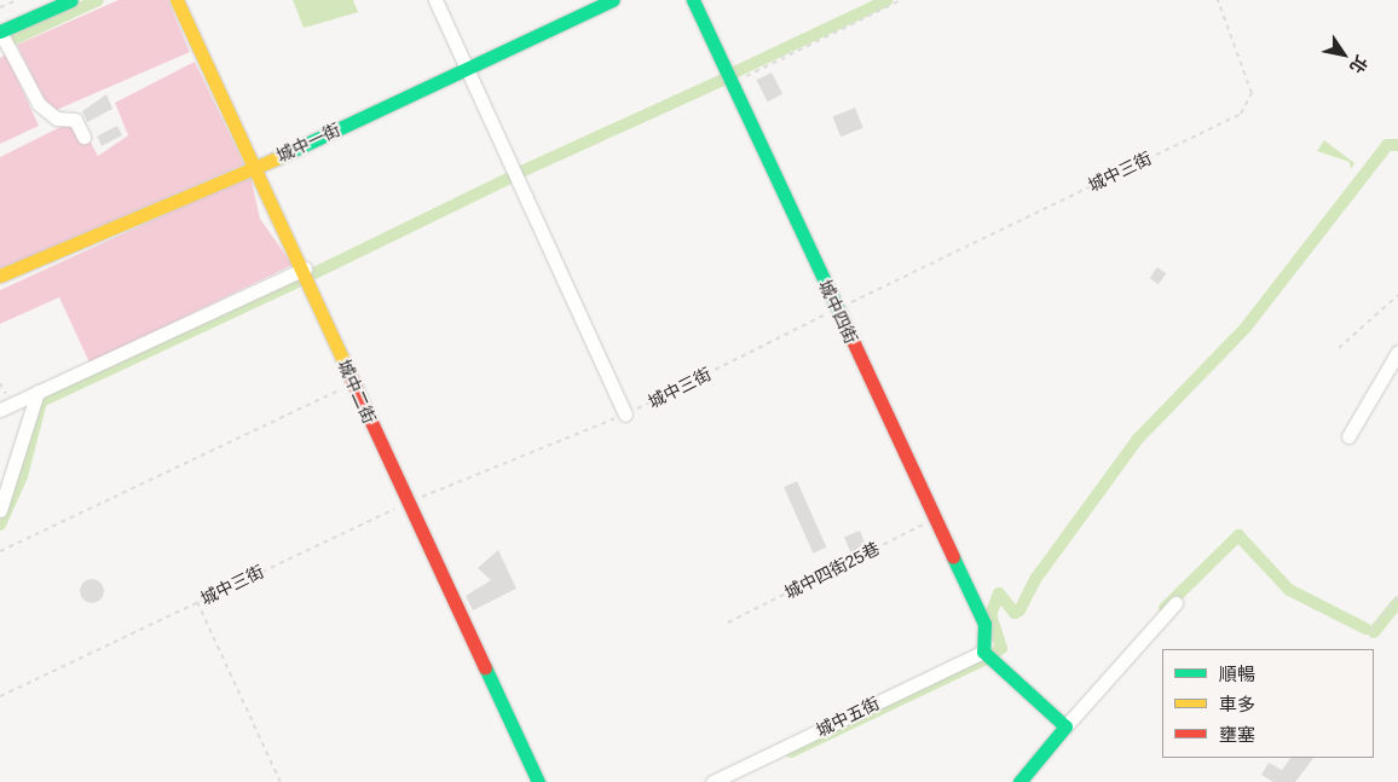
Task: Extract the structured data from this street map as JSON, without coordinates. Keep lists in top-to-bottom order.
{
  "streets": {
    "street": [
      "城中一街",
      "城中四街",
      "城中二街",
      "城中五街"
    ],
    "path": ["城中三街", "城中四街25巷"]
  },
  "crossings": [
    ["城中一街", "城中二街"],
    ["城中三街", "城中四街"],
    ["城中三街", "城中二街"],
    ["城中四街", "城中四街25巷"],
    ["城中四街", "城中五街"]
  ],
  "legend": ["順暢", "車多", "壅塞"],
  "north": "bottom right"
}
